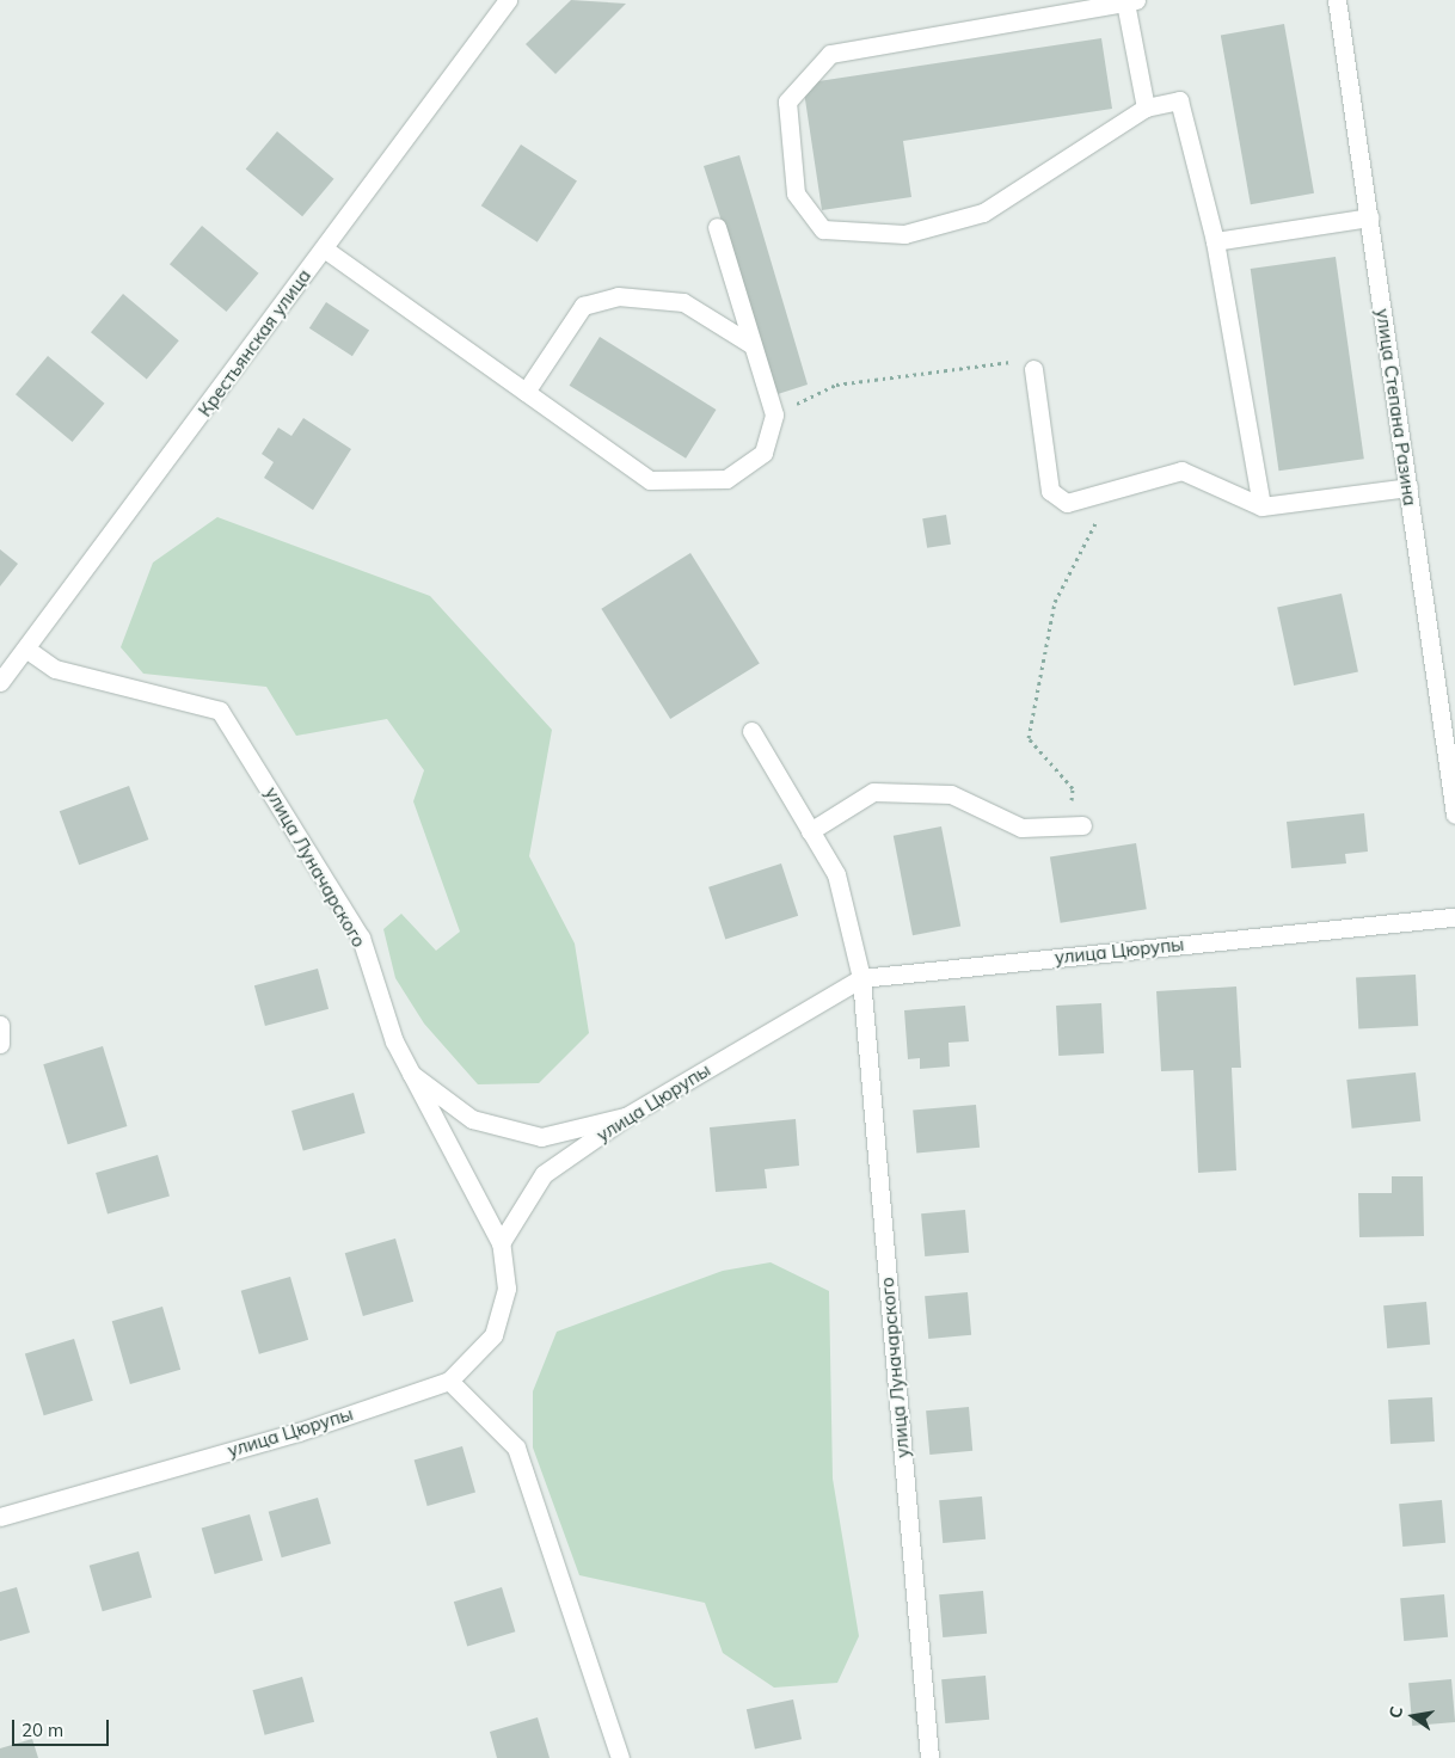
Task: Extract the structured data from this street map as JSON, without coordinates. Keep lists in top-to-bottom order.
{
  "streets": {
    "street": [
      "Крестьянская улица",
      "улица Степана Разина",
      "улица Луначарского",
      "улица Цюрупы"
    ]
  },
  "crossings": [
    ["Крестьянская улица", "улица Луначарского"],
    ["улица Луначарского", "улица Цюрупы"]
  ],
  "scale_bar": "20 m",
  "north": "left"
}
